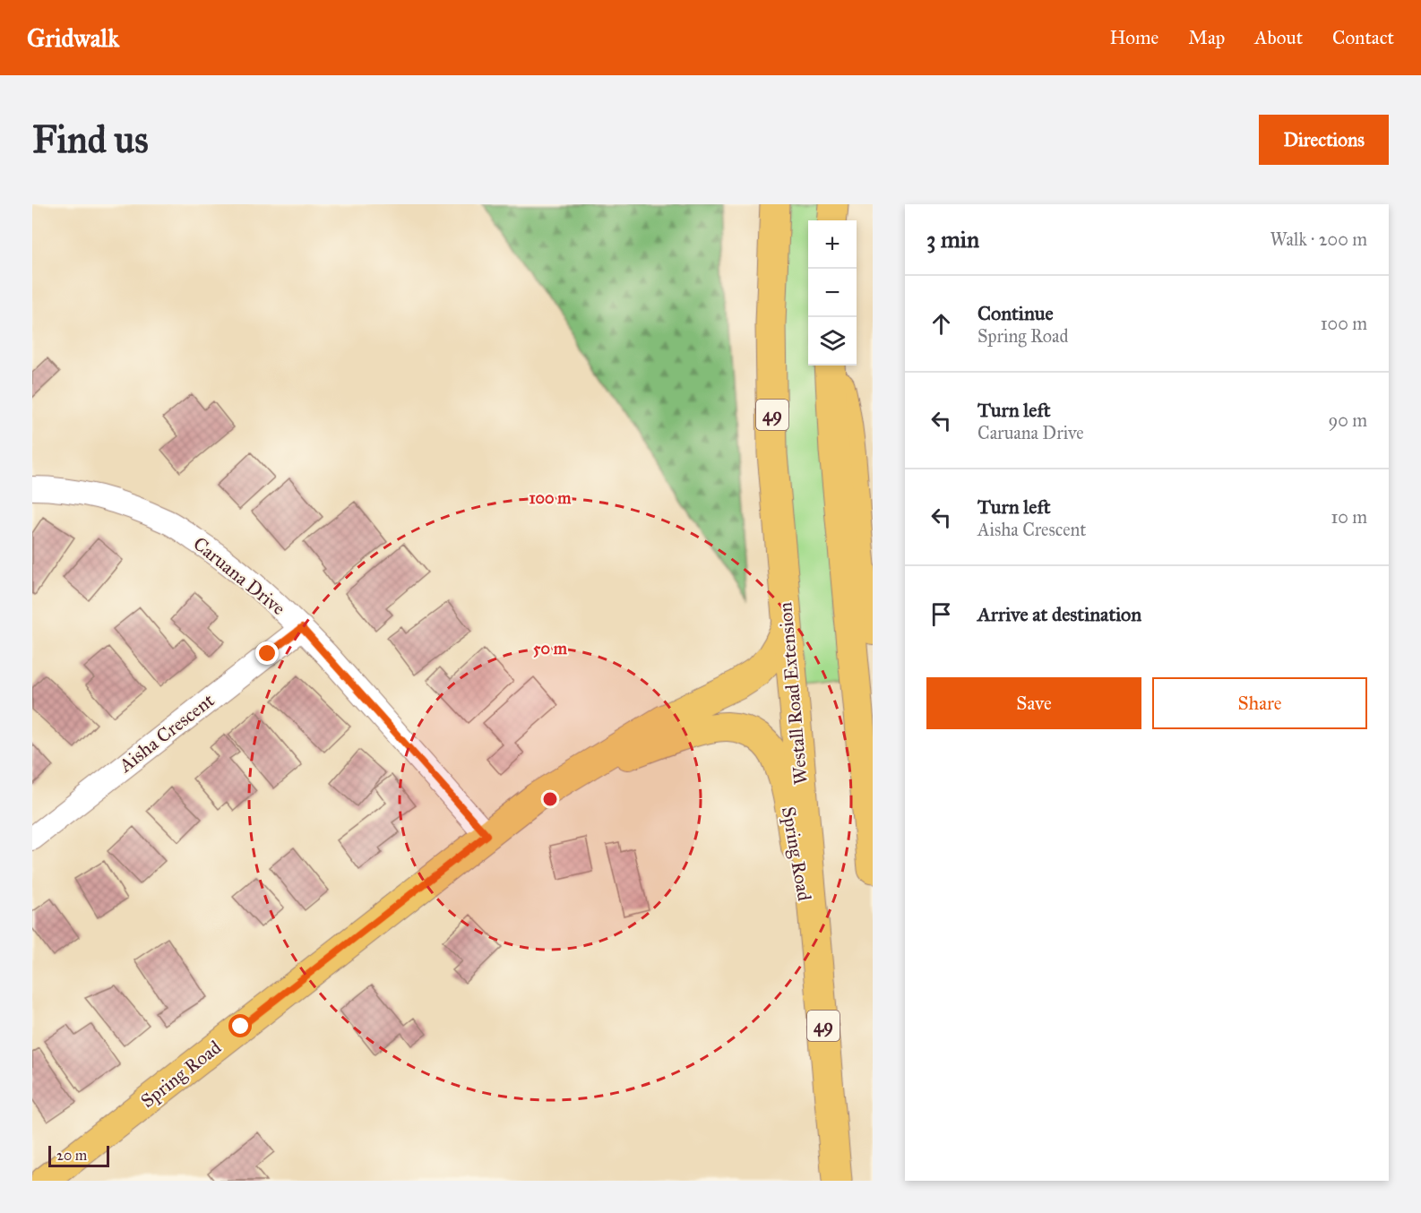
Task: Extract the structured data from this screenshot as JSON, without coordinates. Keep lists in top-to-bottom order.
{
  "streets": {
    "highway": ["49", "Westall Road Extension"],
    "main road": ["Spring Road"],
    "street": ["Caruana Drive", "Aisha Crescent"]
  },
  "crossings": [
    ["Caruana Drive", "Aisha Crescent"],
    ["Caruana Drive", "Spring Road"],
    ["Westall Road Extension", "Spring Road"]
  ],
  "scale_bar": "20 m",
  "page": {
    "header": "Gridwalk",
    "nav": [
      "Home",
      "Map",
      "About",
      "Contact"
    ],
    "buttons": [
      "Directions",
      ["Save", "Share"]
    ],
    "title": "Find us",
    "heading": ["3 min", "Walk · 200 m"],
    "map_buttons": ["+", "−"],
    "list": [
      ["Continue", "Spring Road", "100 m"],
      ["Turn left", "Caruana Drive", "90 m"],
      ["Turn left", "Aisha Crescent", "10 m"],
      "Arrive at destination"
    ],
    "scale": "20 m"
  },
  "rings": ["100 m", "50 m"]
}
